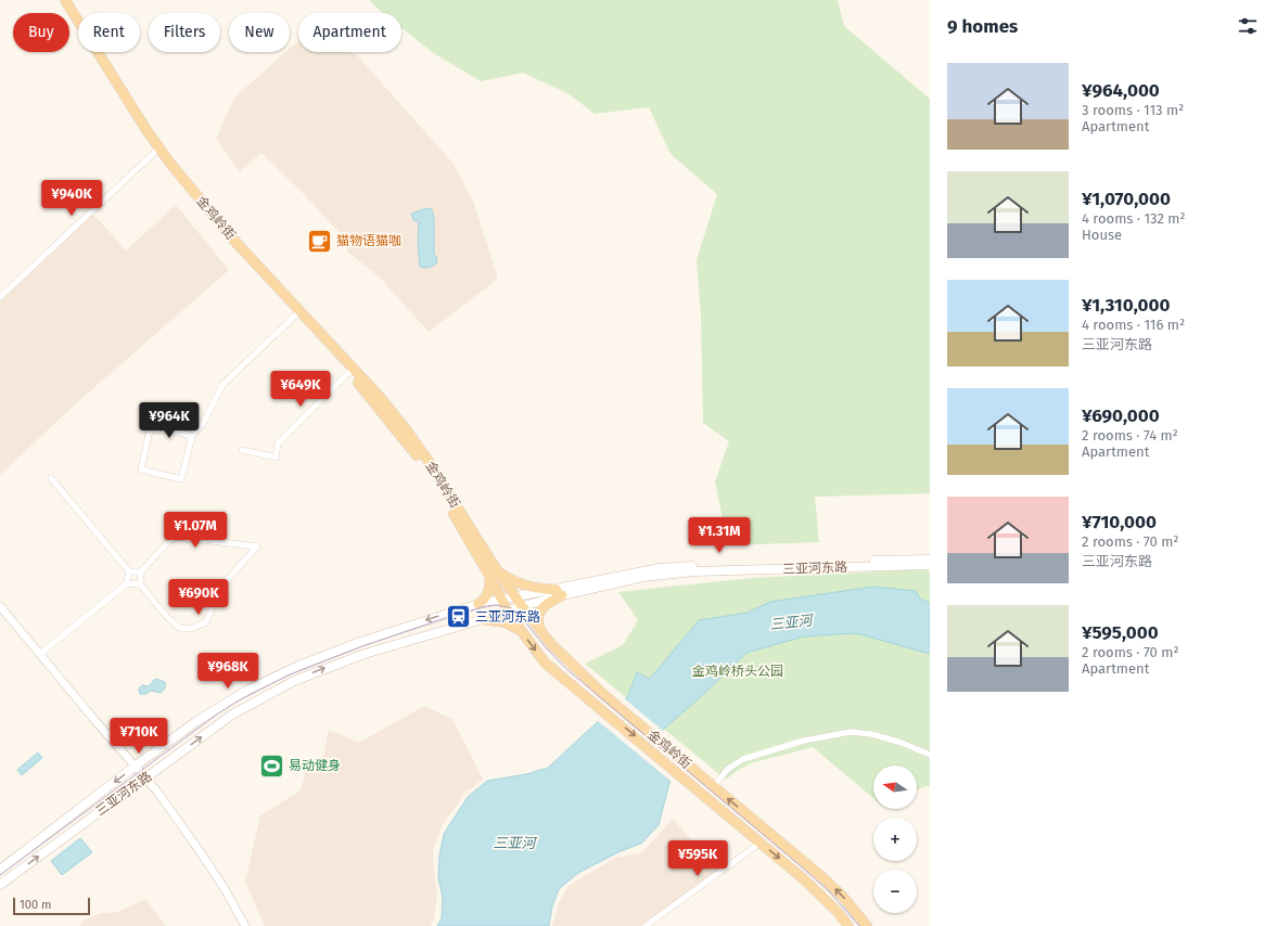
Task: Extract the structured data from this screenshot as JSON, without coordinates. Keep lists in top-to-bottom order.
{
  "streets": {
    "main road": ["金鸡岭街", "三亚河东路"]
  },
  "crossings": [
    ["金鸡岭街", "三亚河东路"]
  ],
  "water": ["三亚河"],
  "parks": ["金鸡岭桥头公园"],
  "places": {
    "cafe": ["猫物语猫咖"],
    "station": ["三亚河东路"],
    "sports": ["易动健身"]
  },
  "scale_bar": "100 m",
  "north": "left",
  "page": {
    "heading": "9 homes",
    "chip": [
      "Buy",
      "Rent",
      "Filters",
      "New",
      "Apartment"
    ],
    "list": [
      {
        "name": "¥964,000",
        "note": "3 rooms · 113 m² · Apartment"
      },
      {
        "name": "¥1,070,000",
        "note": "4 rooms · 132 m² · House"
      },
      {
        "name": "¥1,310,000",
        "note": "4 rooms · 116 m² · 三亚河东路"
      },
      {
        "name": "¥690,000",
        "note": "2 rooms · 74 m² · Apartment"
      },
      {
        "name": "¥710,000",
        "note": "2 rooms · 70 m² · 三亚河东路"
      },
      {
        "name": "¥595,000",
        "note": "2 rooms · 70 m² · Apartment"
      }
    ],
    "price": [
      "¥940K",
      "¥649K",
      "¥964K",
      "¥1.07M",
      "¥1.31M",
      "¥690K",
      "¥968K",
      "¥710K",
      "¥595K"
    ],
    "map_buttons": ["+", "−"],
    "scale": "100 m"
  }
}
